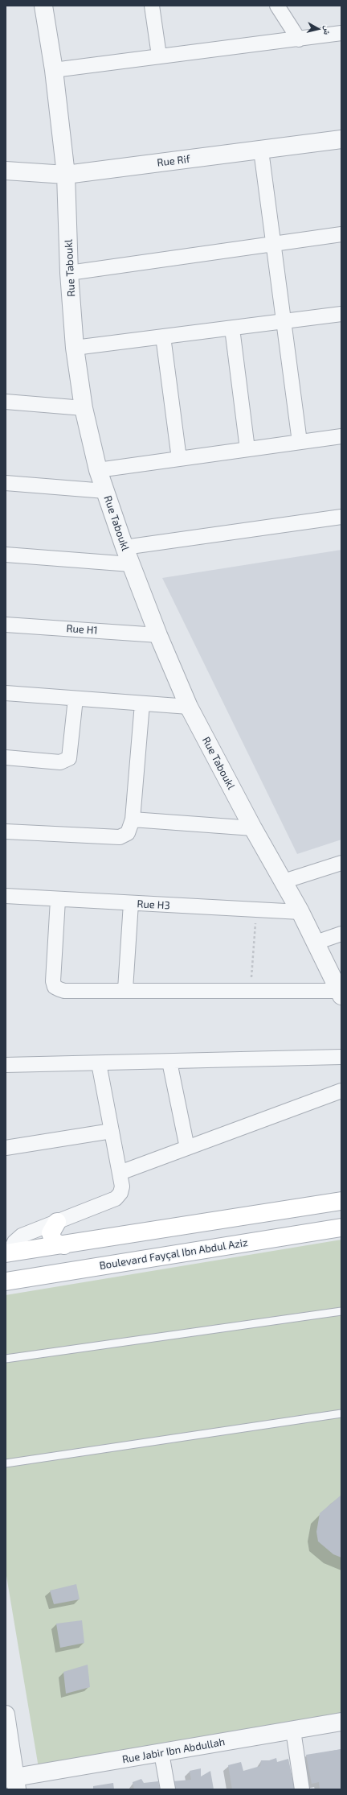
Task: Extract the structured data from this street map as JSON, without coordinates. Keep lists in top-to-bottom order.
{
  "streets": {
    "main road": ["Boulevard Fayçal Ibn Abdul Aziz"],
    "street": [
      "Rue Rif",
      "Rue Taboukl",
      "Rue H1",
      "Rue H3",
      "Rue Jabir Ibn Abdullah"
    ]
  },
  "crossings": [
    ["Rue Rif", "Rue Taboukl"],
    ["Rue Taboukl", "Rue H1"],
    ["Rue Taboukl", "Rue H3"]
  ],
  "north": "right"
}
